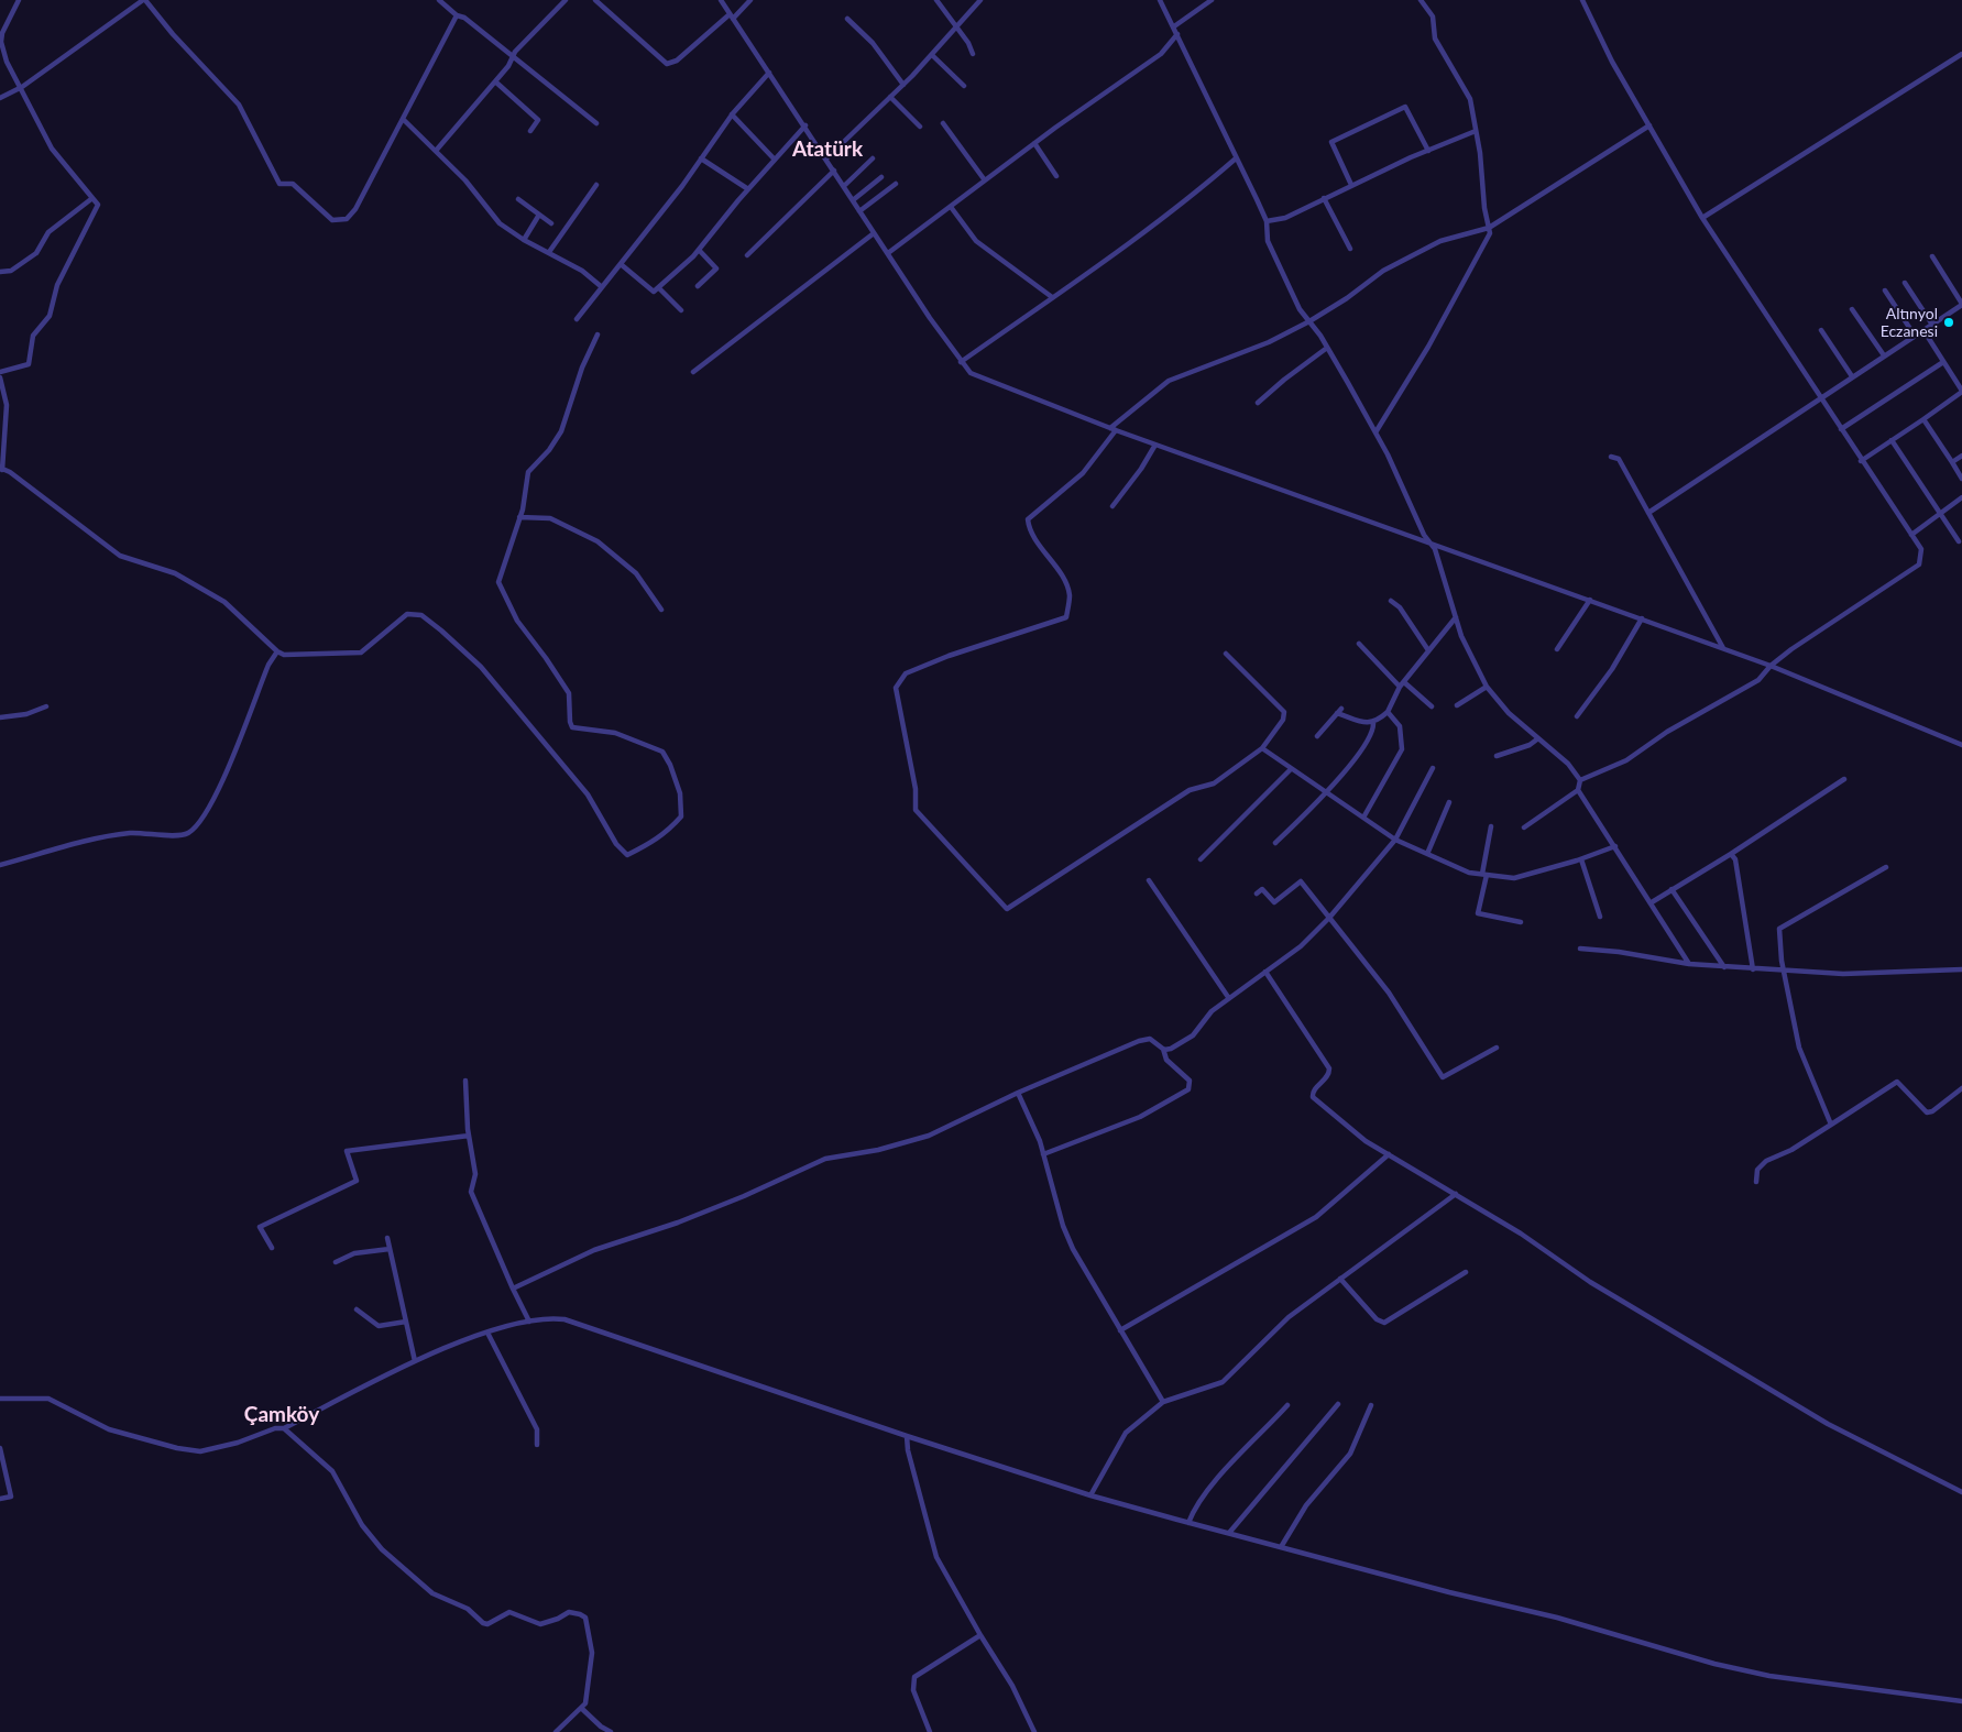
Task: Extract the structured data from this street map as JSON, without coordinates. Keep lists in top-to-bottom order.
{
  "districts": ["Atatürk", "Çamköy"],
  "places": ["Altınyol Eczanesi"]
}
